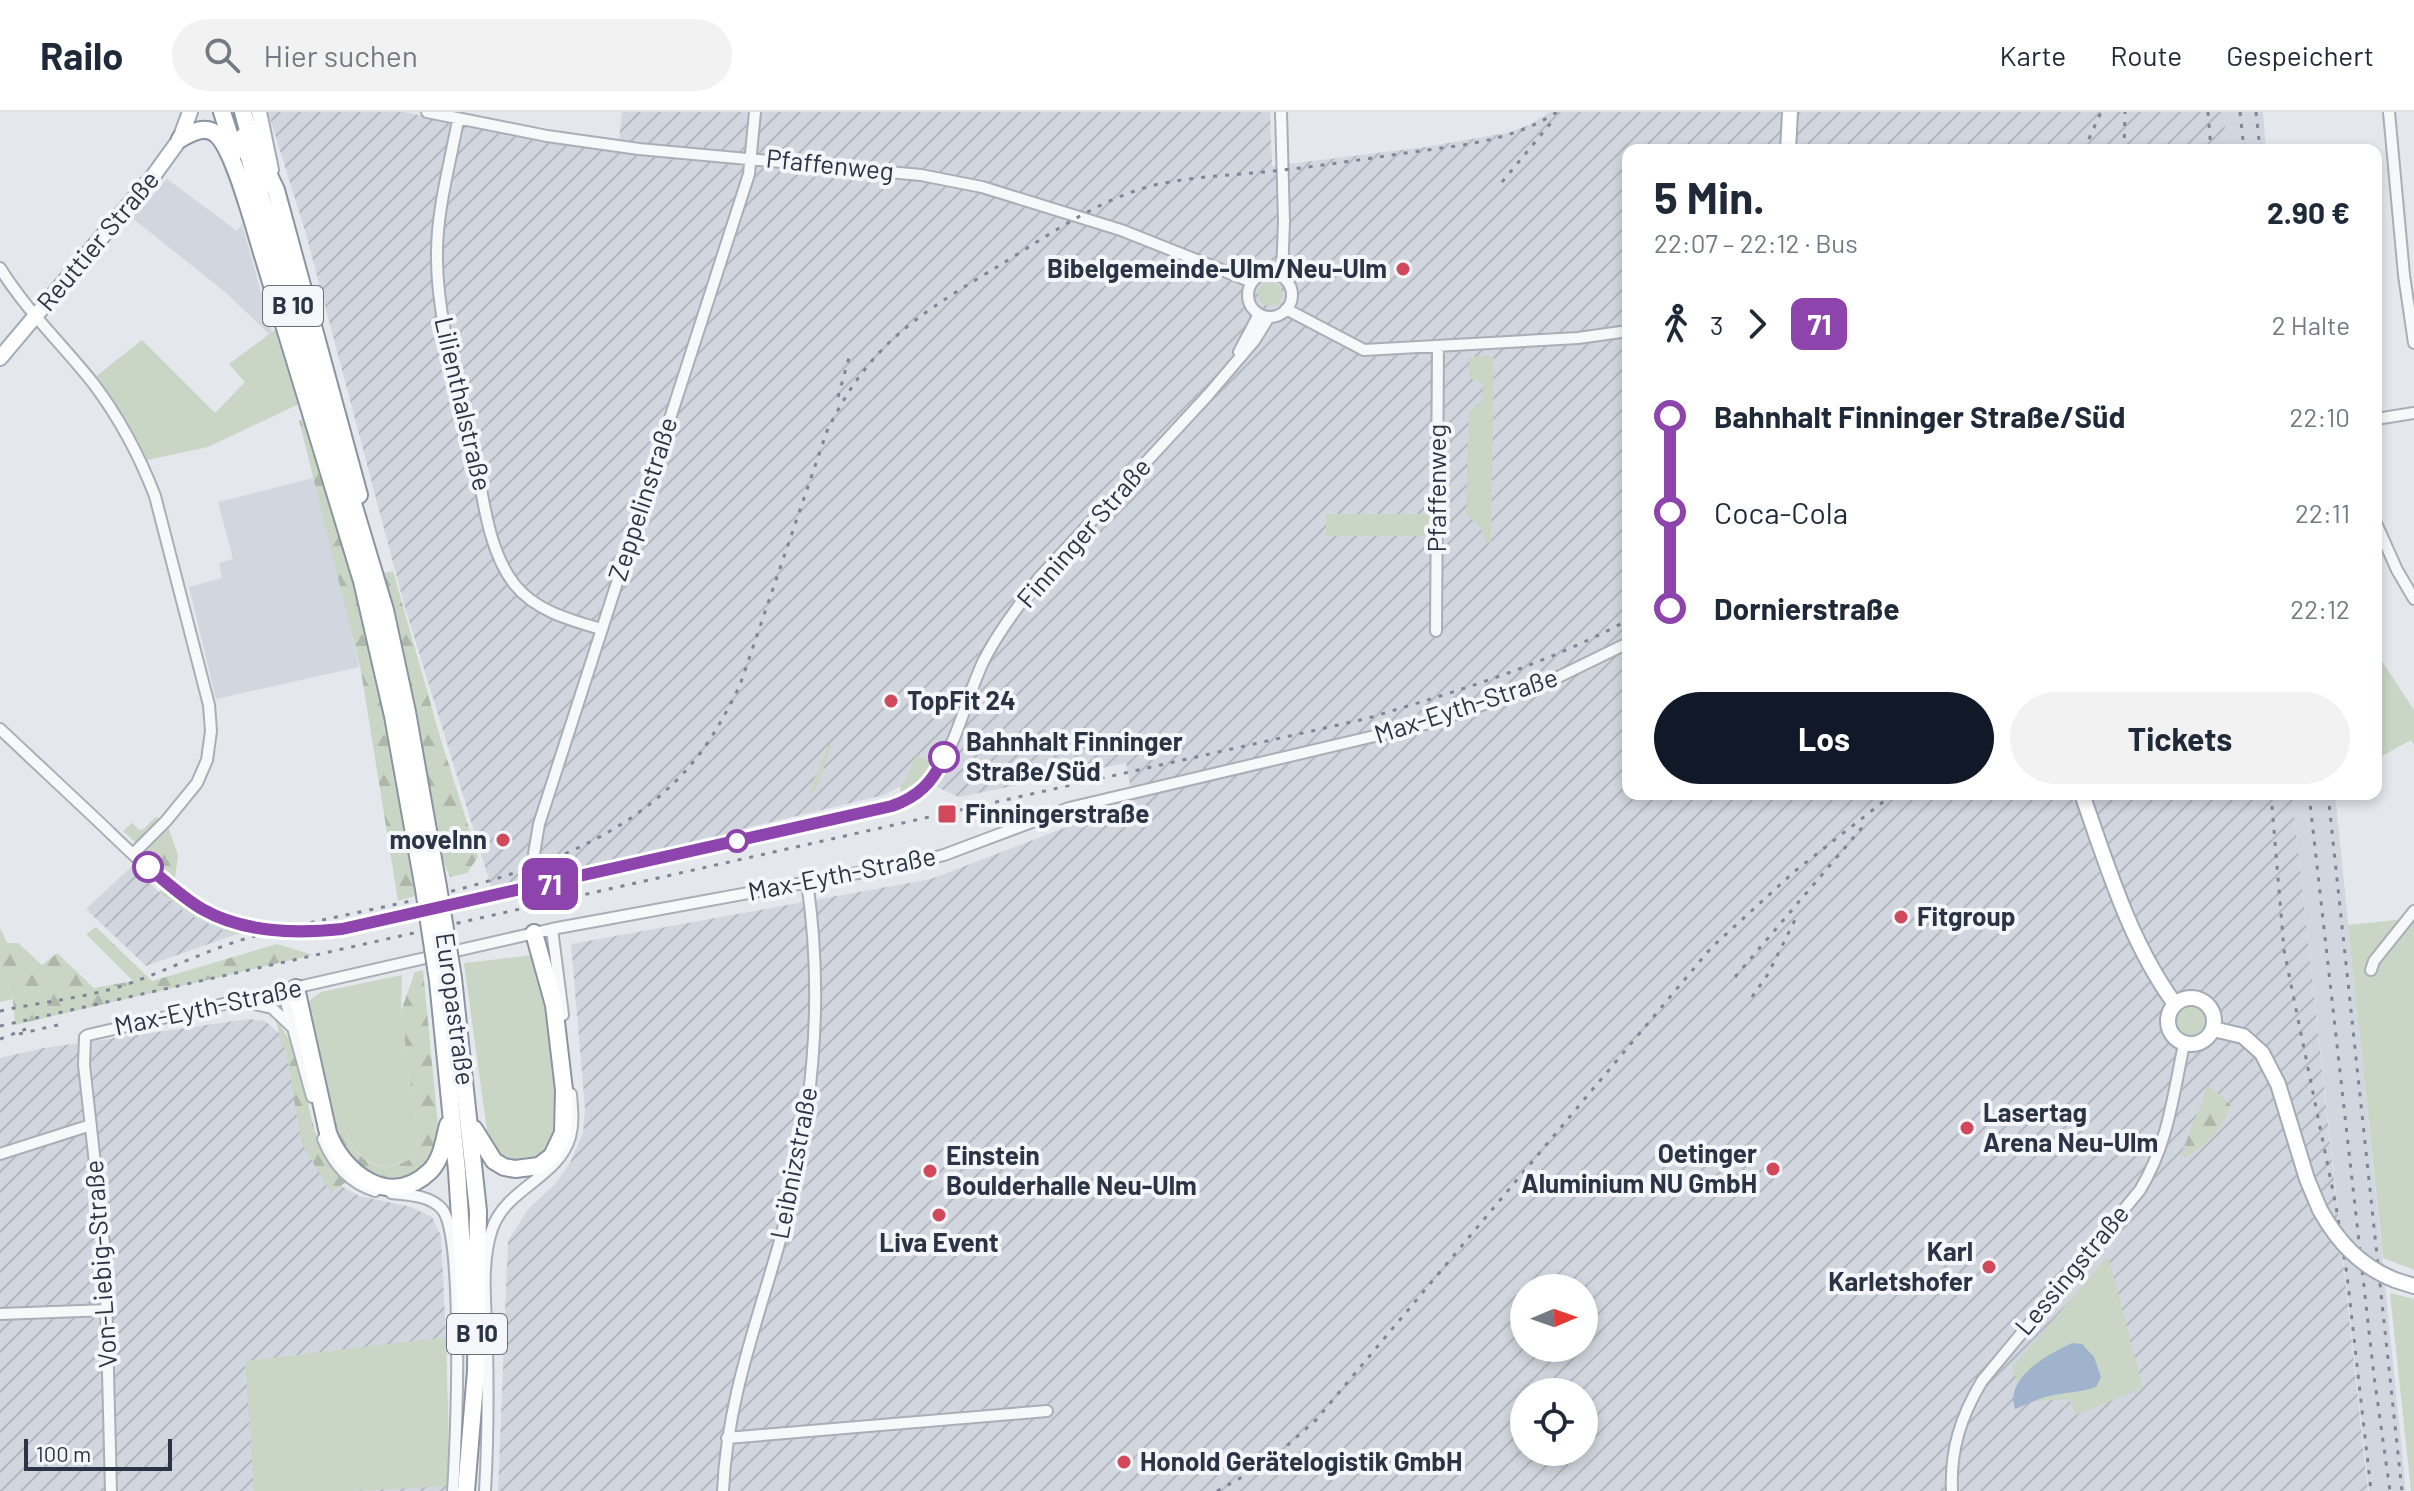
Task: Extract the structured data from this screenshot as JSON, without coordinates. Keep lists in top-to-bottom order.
{
  "streets": {
    "highway": ["B 10", "Europastraße"],
    "main road": ["Reuttier Straße"],
    "street": [
      "Pfaffenweg",
      "Lilienthalstraße",
      "Zeppelinstraße",
      "Finninger Straße",
      "Max-Eyth-Straße",
      "Leibnizstraße",
      "Von-Liebig-Straße",
      "Lessingstraße"
    ]
  },
  "crossings": [
    ["Pfaffenweg", "Lilienthalstraße"],
    ["Pfaffenweg", "Zeppelinstraße"],
    ["Pfaffenweg", "Finninger Straße"],
    ["B 10", "Europastraße"],
    ["Lilienthalstraße", "Zeppelinstraße"],
    ["Zeppelinstraße", "Finninger Straße"],
    ["Max-Eyth-Straße", "Leibnizstraße"],
    ["Max-Eyth-Straße", "Von-Liebig-Straße"]
  ],
  "places": {
    "other": [
      "Bibelgemeinde-Ulm/Neu-Ulm",
      "TopFit 24",
      "Bahnhalt Finninger Straße/Süd",
      "moveInn",
      "Fitgroup",
      "Lasertag Arena Neu-Ulm",
      "Oetinger Aluminium NU GmbH",
      "Einstein Boulderhalle Neu-Ulm",
      "Liva Event",
      "Karl Karletshofer",
      "Honold Gerätelogistik GmbH"
    ],
    "transit": ["Finningerstraße"]
  },
  "lines": ["bus line 71"],
  "scale_bar": "100 m",
  "north": "right",
  "page": {
    "header": "Railo",
    "search": "Hier suchen",
    "nav": ["Karte", "Route", "Gespeichert"],
    "on_map": "71",
    "heading": ["5 Min.", "22:07 – 22:12 · Bus", "2.90 €"],
    "legs": ["3", "71", "2 Halte"],
    "list": [
      {
        "name": "Bahnhalt Finninger Straße/Süd",
        "value": "22:10"
      },
      {
        "name": "Coca-Cola",
        "value": "22:11"
      },
      {
        "name": "Dornierstraße",
        "value": "22:12"
      }
    ],
    "buttons": ["Los", "Tickets"],
    "scale": "100 m"
  }
}
